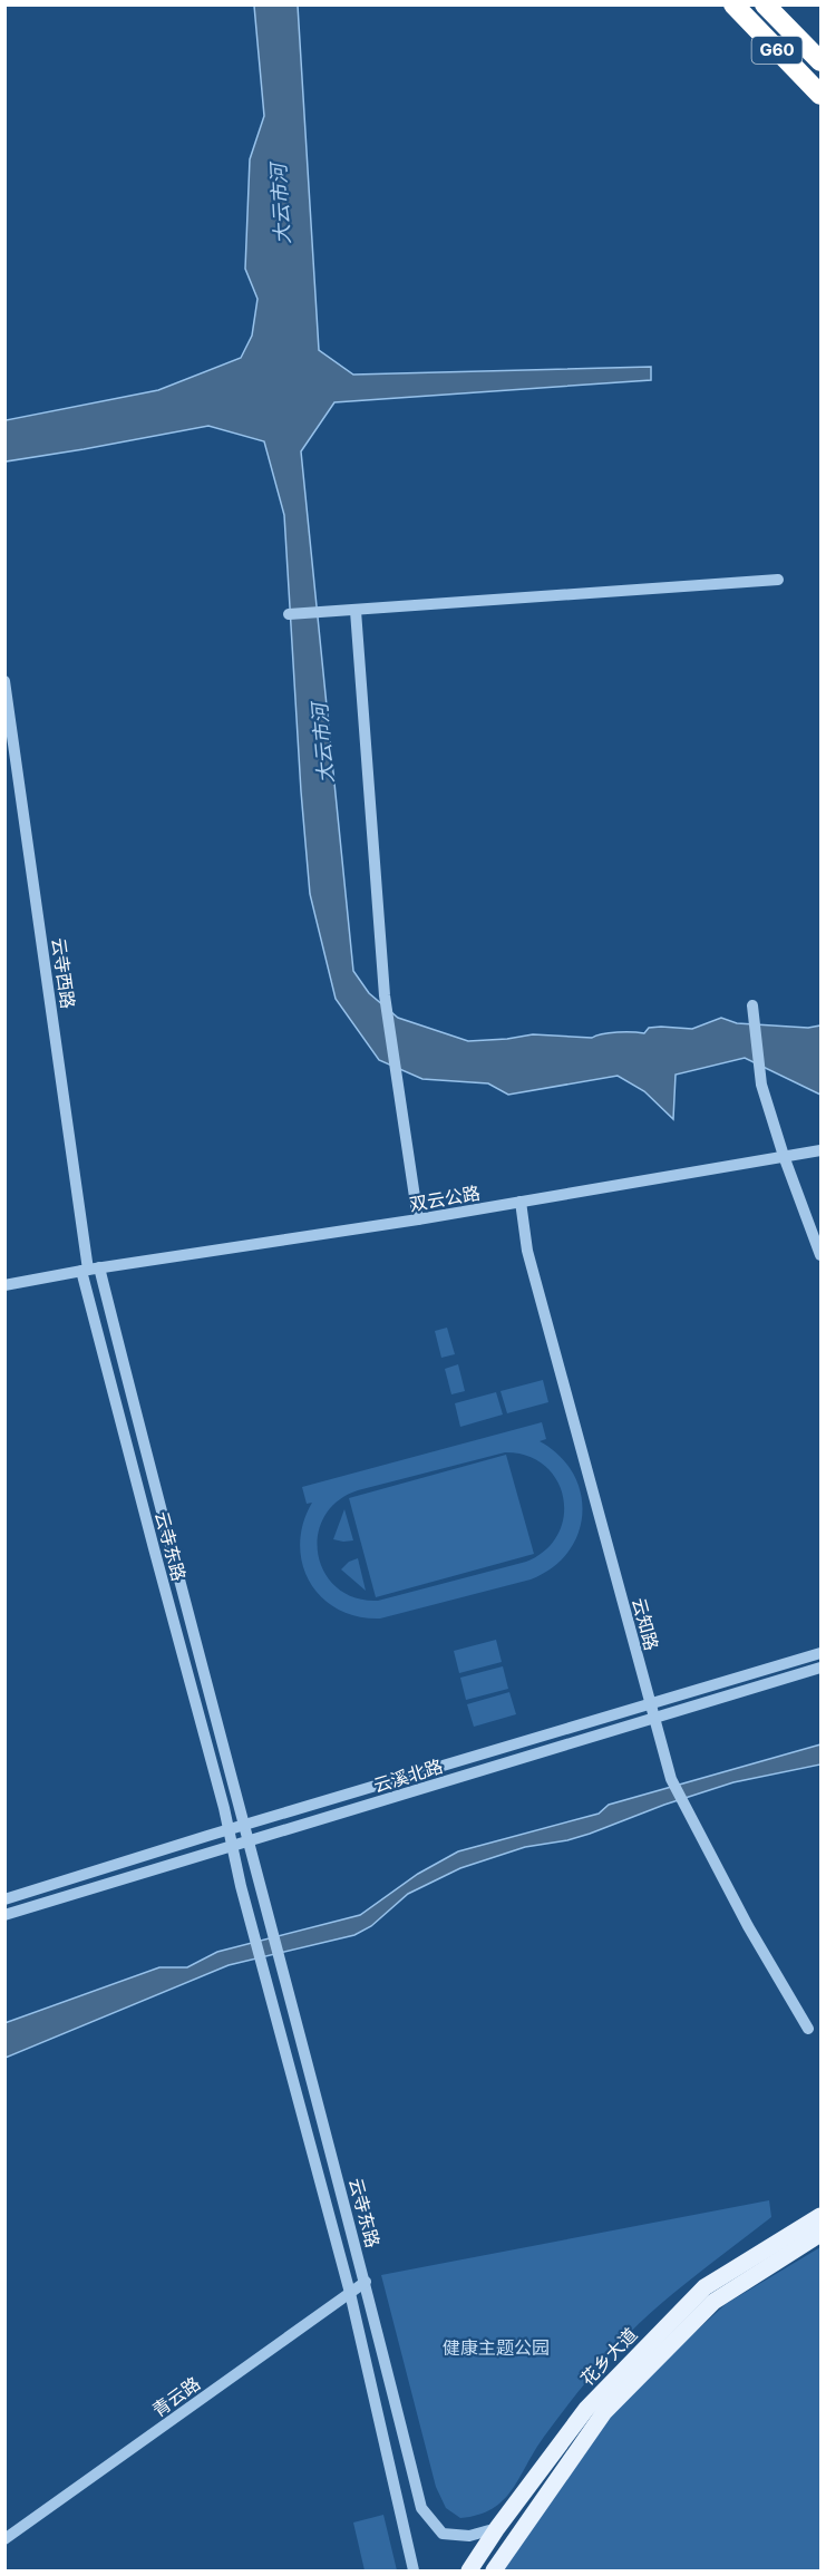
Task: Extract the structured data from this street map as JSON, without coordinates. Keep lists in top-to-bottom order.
{
  "streets": {
    "highway": ["G60"],
    "main road": ["花乡大道"],
    "street": [
      "云寺西路",
      "双云公路",
      "云寺东路",
      "云知路",
      "云溪北路",
      "青云路"
    ]
  },
  "crossings": [
    ["云寺西路", "双云公路"],
    ["云寺西路", "云寺东路"],
    ["双云公路", "云寺东路"],
    ["双云公路", "云知路"],
    ["云寺东路", "云溪北路"],
    ["云寺东路", "花乡大道"],
    ["云寺东路", "青云路"],
    ["云知路", "云溪北路"]
  ],
  "water": ["大云市河"],
  "parks": ["健康主题公园"]
}
